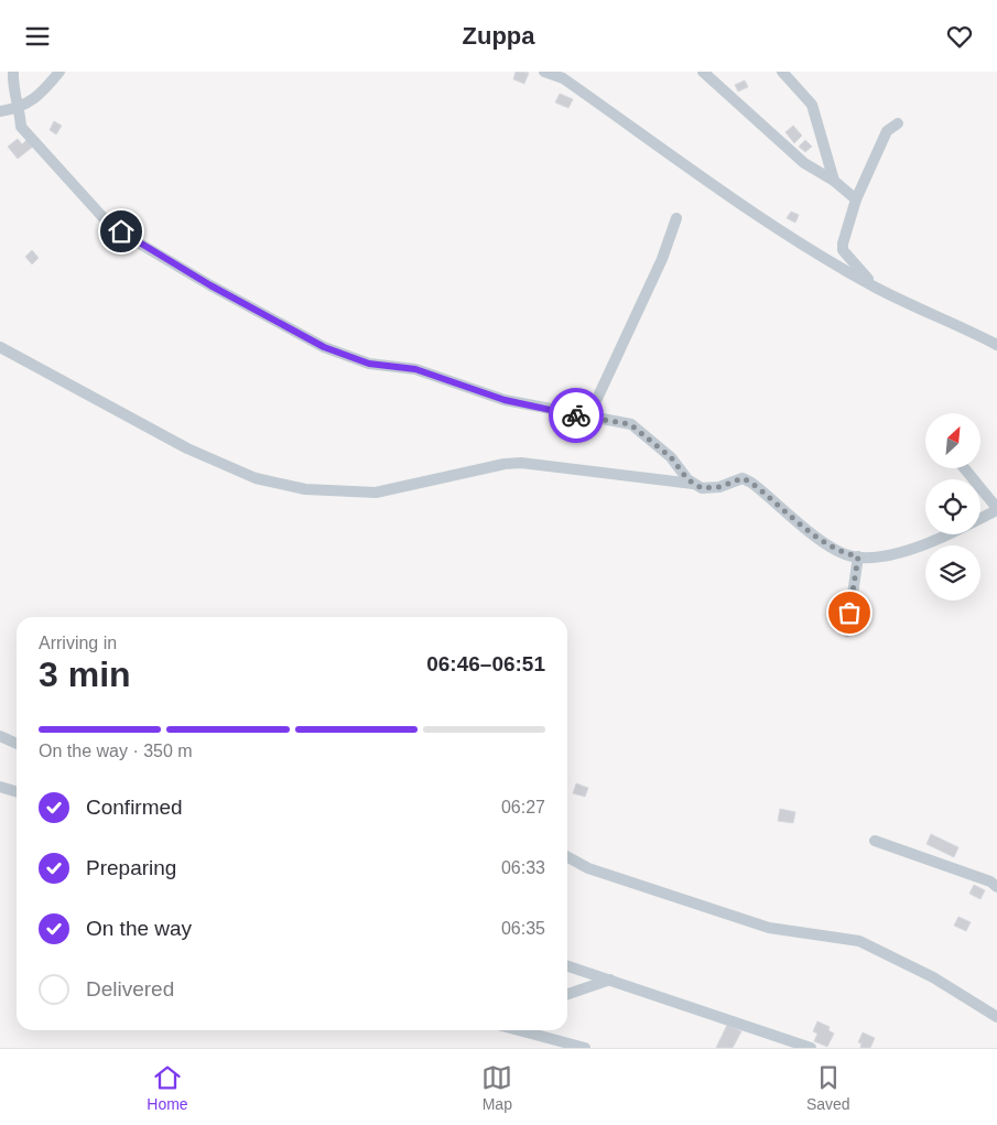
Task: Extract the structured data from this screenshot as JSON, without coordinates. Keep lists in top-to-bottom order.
{
  "north": "top right",
  "page": {
    "header": "Zuppa",
    "heading": ["3 min", "Arriving in", "06:46–06:51"],
    "bar": "On the way · 350 m",
    "list": [
      ["Confirmed", "06:27"],
      ["Preparing", "06:33"],
      ["On the way", "06:35"],
      "Delivered"
    ],
    "tabs": ["Home", "Map", "Saved"]
  }
}
